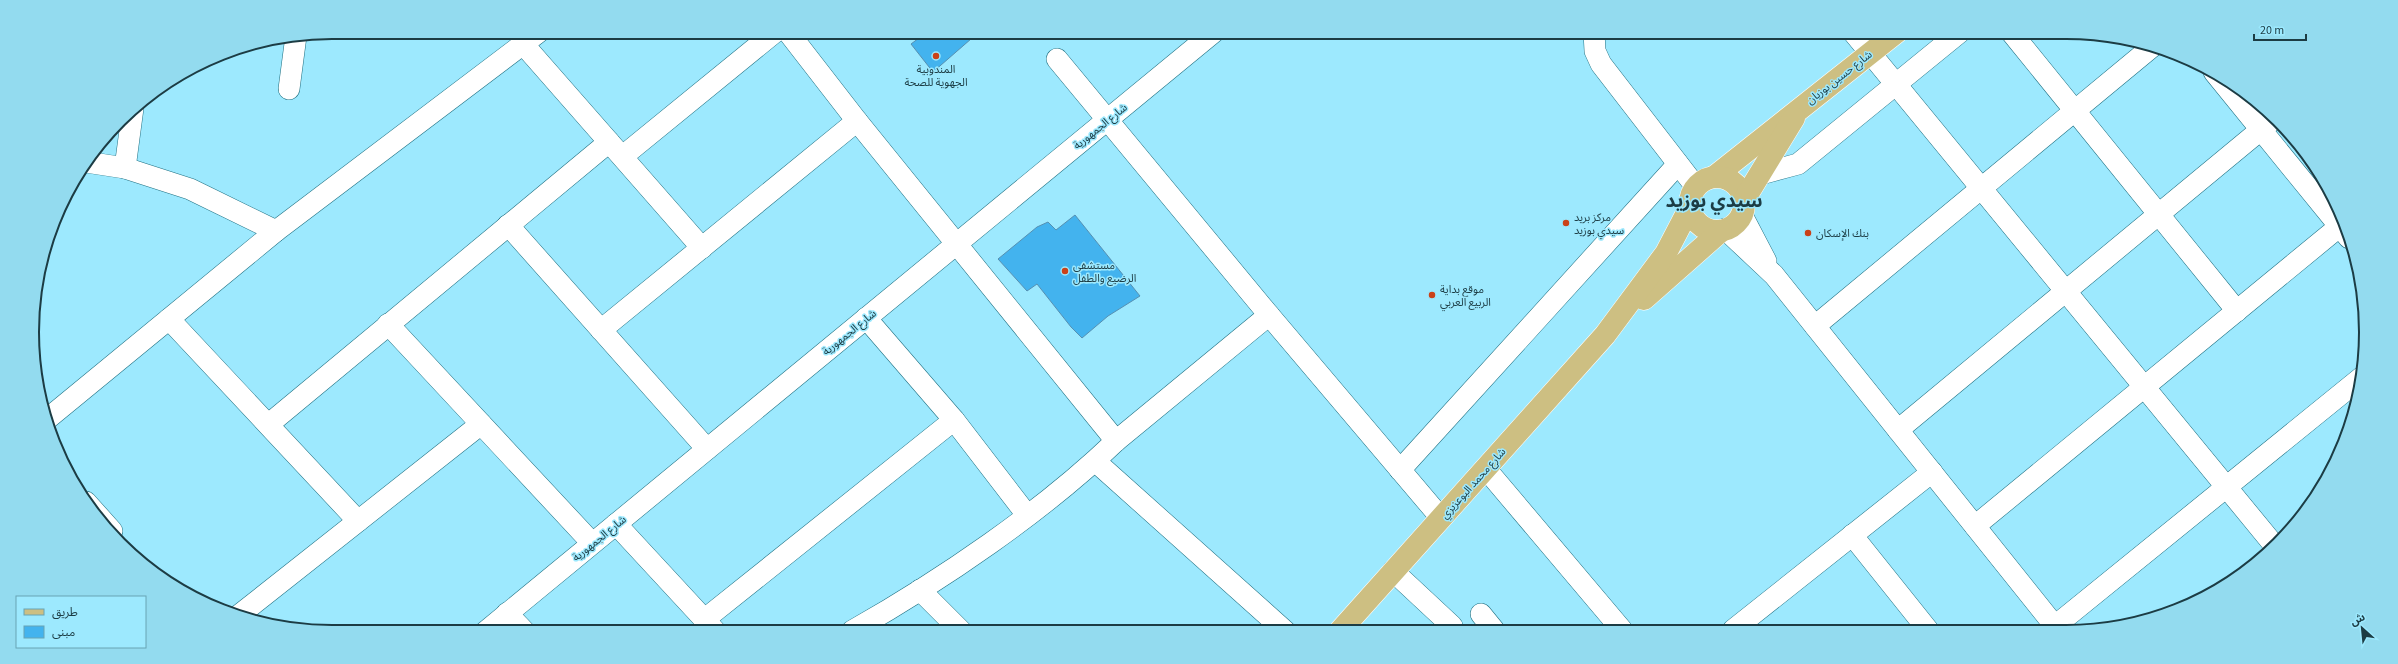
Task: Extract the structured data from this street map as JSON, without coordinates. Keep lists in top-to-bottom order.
{
  "streets": {
    "main road": ["شارع حسين بوزيان", "شارع محمد البوعزيزي"],
    "street": ["شارع الجمهورية"]
  },
  "crossings": [
    ["شارع حسين بوزيان", "شارع محمد البوعزيزي"]
  ],
  "districts": ["سيدي بوزيد"],
  "places": [
    "المندوبية الجهوية للصحة",
    "مركز بريد سيدي بوزيد",
    "بنك الإسكان",
    "مستشفى الرضيع والطفل",
    "موقع بداية الربيع العربي"
  ],
  "legend": ["طريق", "مبنى"],
  "scale_bar": "20 m",
  "north": "top left"
}
